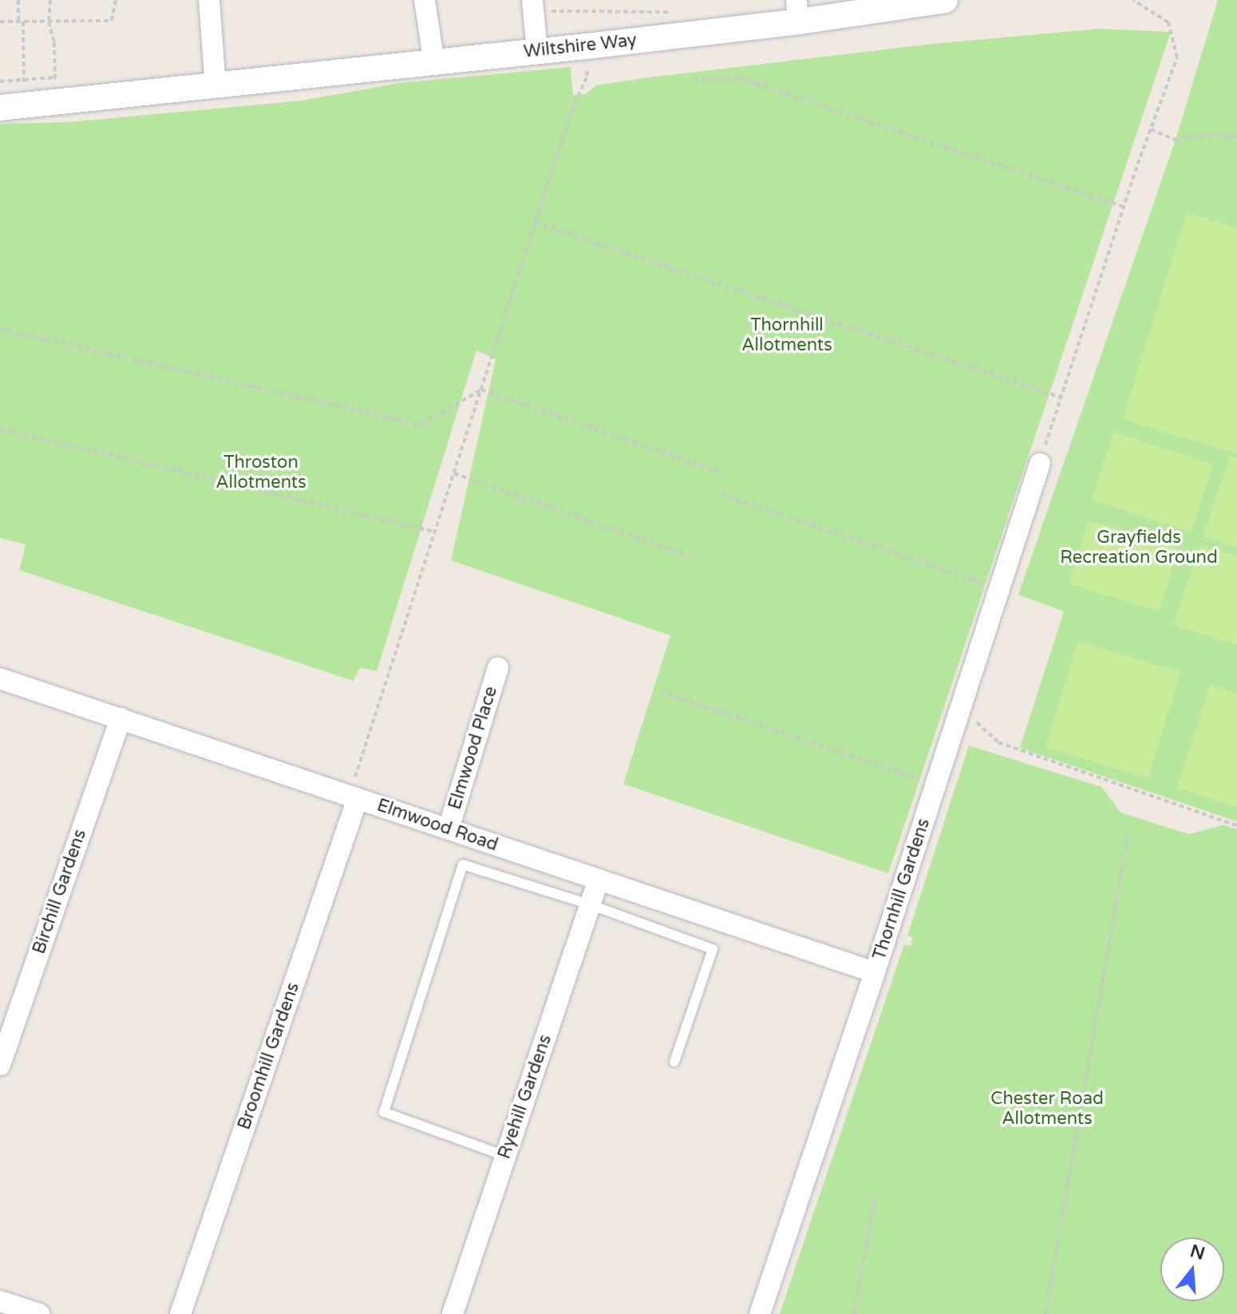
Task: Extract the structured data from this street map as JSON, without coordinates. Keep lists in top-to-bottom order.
{
  "streets": {
    "street": [
      "Wiltshire Way",
      "Elmwood Place",
      "Elmwood Road",
      "Thornhill Gardens",
      "Birchill Gardens",
      "Broomhill Gardens",
      "Ryehill Gardens"
    ]
  },
  "crossings": [
    ["Elmwood Place", "Elmwood Road"],
    ["Elmwood Road", "Thornhill Gardens"],
    ["Elmwood Road", "Birchill Gardens"],
    ["Elmwood Road", "Broomhill Gardens"],
    ["Elmwood Road", "Ryehill Gardens"]
  ],
  "parks": [
    "Thornhill Allotments",
    "Throston Allotments",
    "Grayfields Recreation Ground",
    "Chester Road Allotments"
  ],
  "north": "top"
}
